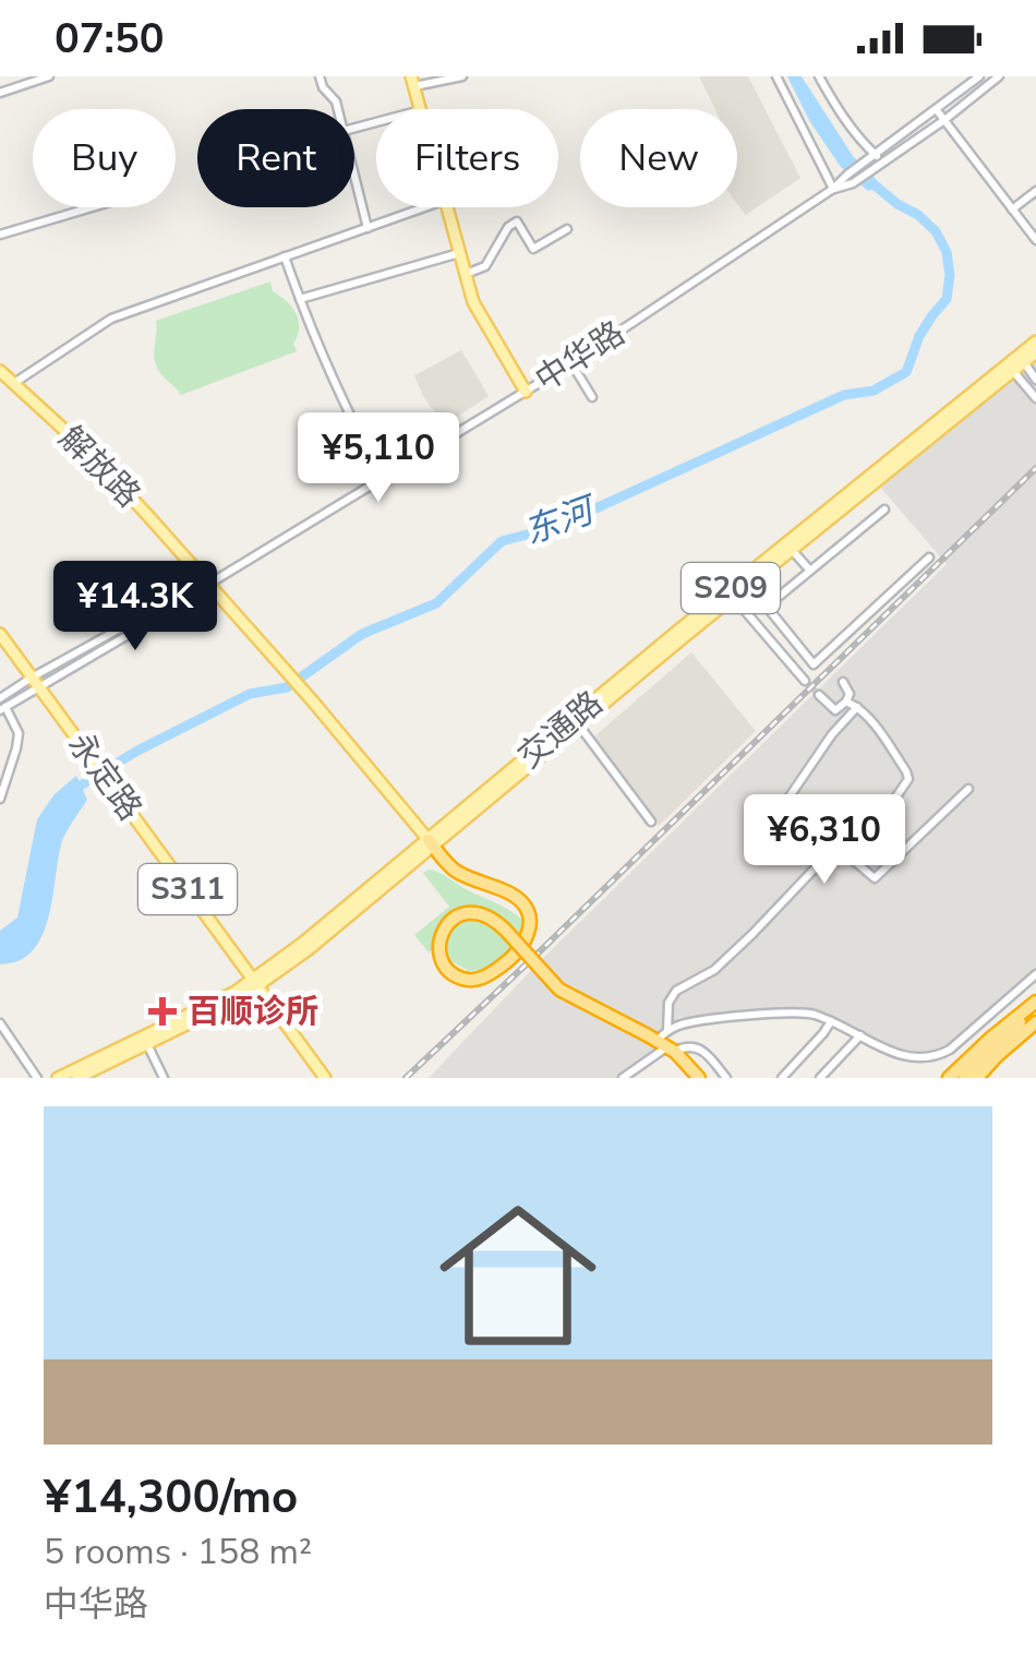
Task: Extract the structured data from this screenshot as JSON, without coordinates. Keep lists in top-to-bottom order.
{
  "streets": {
    "main road": [
      "解放路",
      "S209",
      "交通路",
      "永定路",
      "S311"
    ],
    "street": ["中华路"]
  },
  "crossings": [
    ["中华路", "解放路"],
    ["中华路", "永定路"],
    ["解放路", "交通路"],
    ["交通路", "永定路"]
  ],
  "water": ["东河"],
  "places": {
    "health": ["百顺诊所"]
  },
  "page": {
    "status": "07:50",
    "chip": [
      "Buy",
      "Rent",
      "Filters",
      "New"
    ],
    "price": ["¥5,110", "¥14.3K", "¥6,310"],
    "list": [
      {
        "name": "¥14,300/mo",
        "note": "5 rooms · 158 m² · 中华路"
      }
    ]
  }
}
